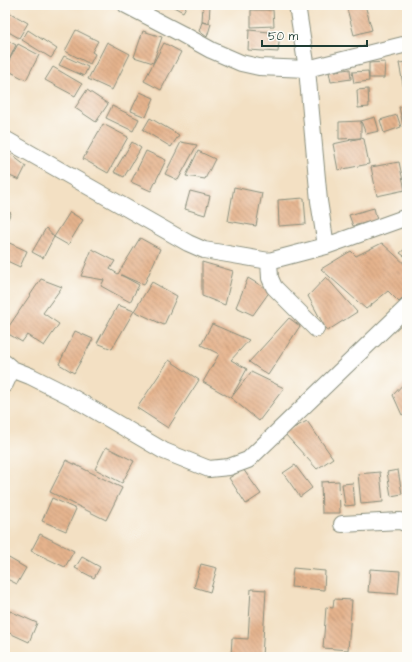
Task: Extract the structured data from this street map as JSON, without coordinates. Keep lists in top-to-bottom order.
{
  "scale_bar": "50 m"
}
